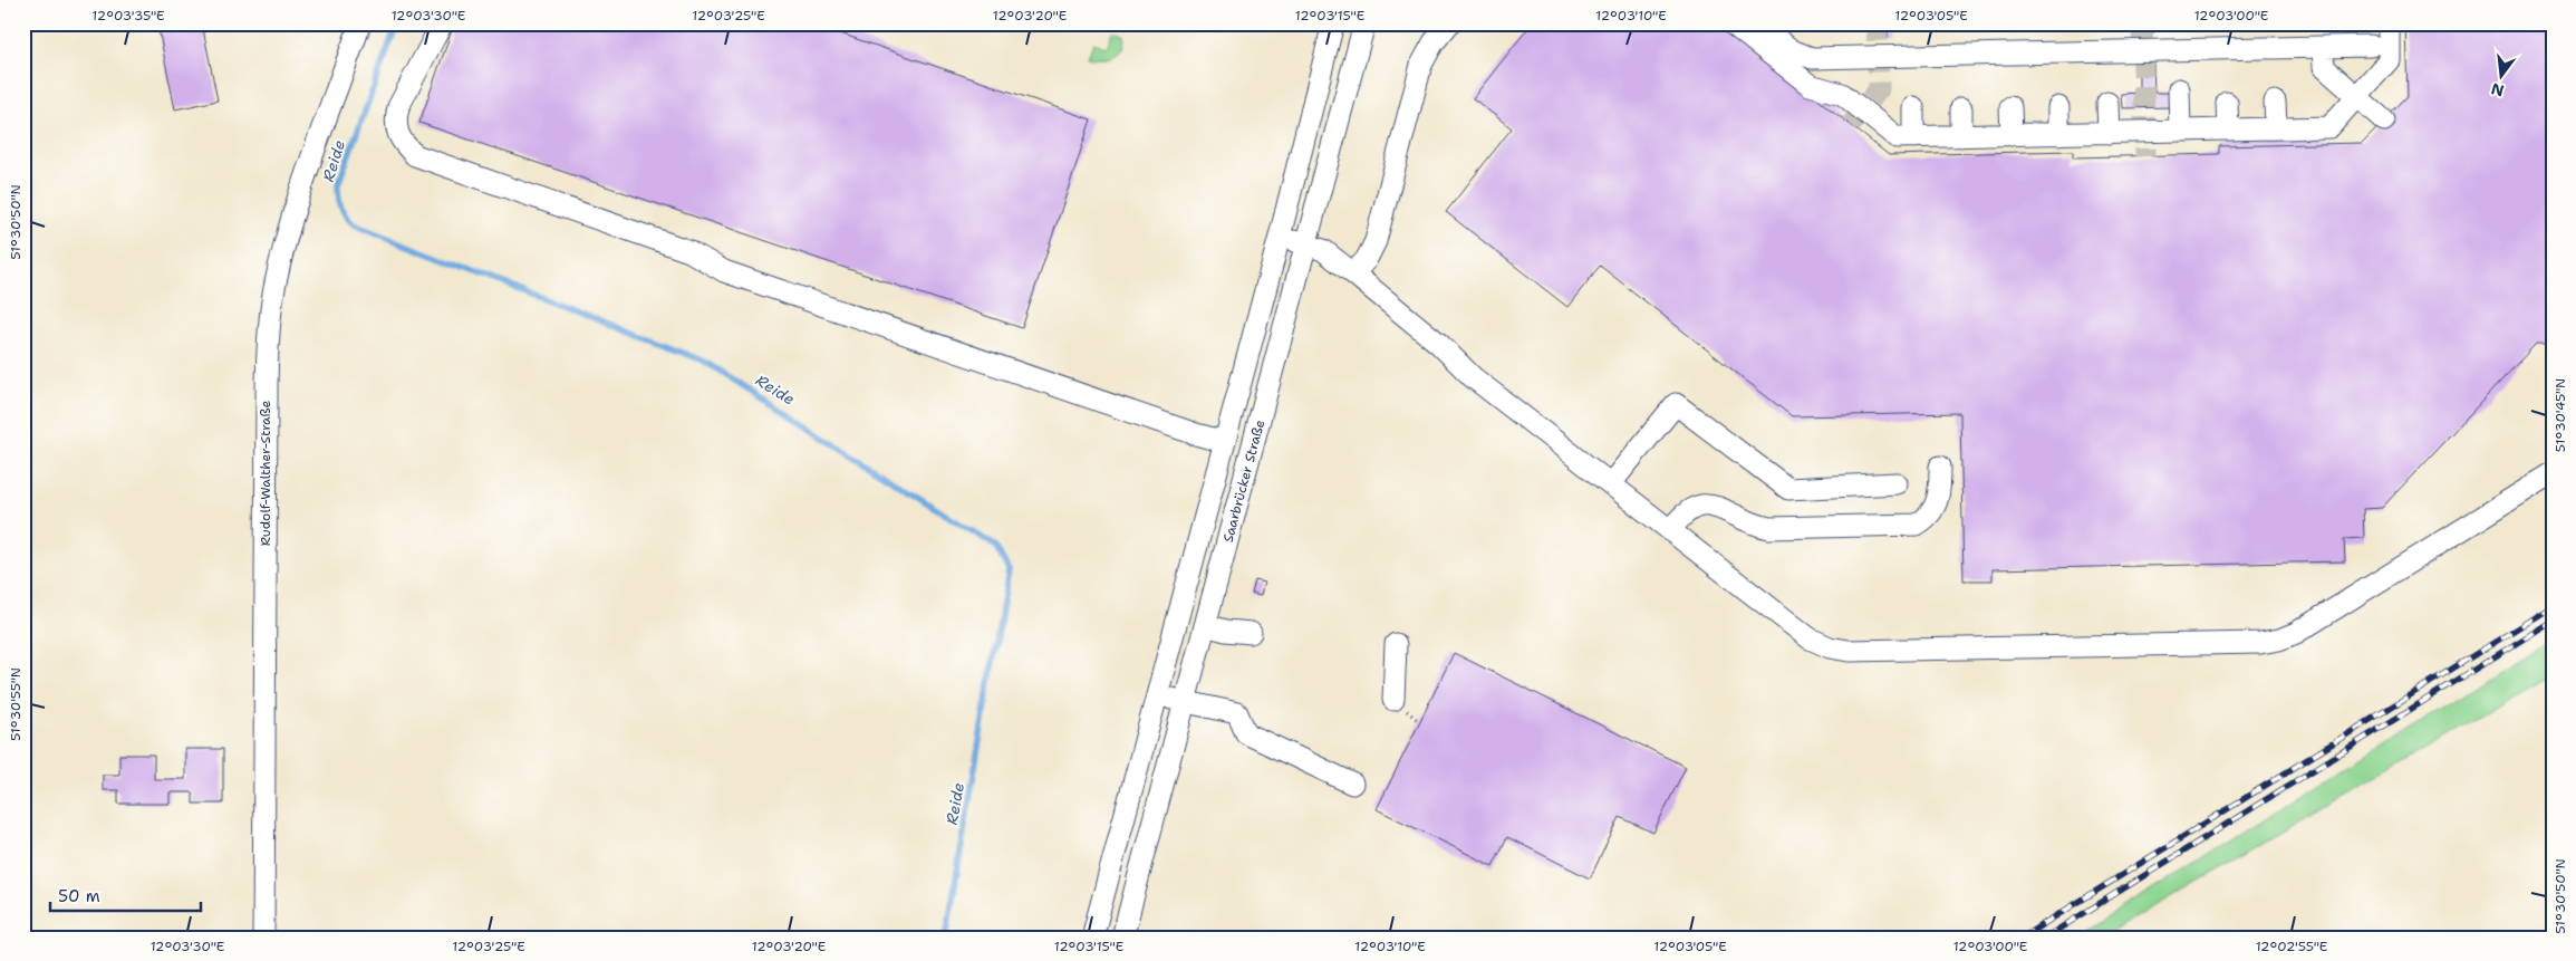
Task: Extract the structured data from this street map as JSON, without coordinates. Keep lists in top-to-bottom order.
{
  "streets": {
    "street": ["Rudolf-Walther-Straße", "Saarbrücker Straße"]
  },
  "water": ["Reide"],
  "scale_bar": "50 m",
  "north": "bottom",
  "coordinates": [
    "12°03'35\"E",
    "12°03'30\"E",
    "12°03'25\"E",
    "12°03'20\"E",
    "12°03'15\"E",
    "12°03'10\"E",
    "12°03'05\"E",
    "12°03'00\"E",
    "51°30'50\"N",
    "51°30'45\"N",
    "51°30'55\"N",
    "12°02'55\"E"
  ]
}
